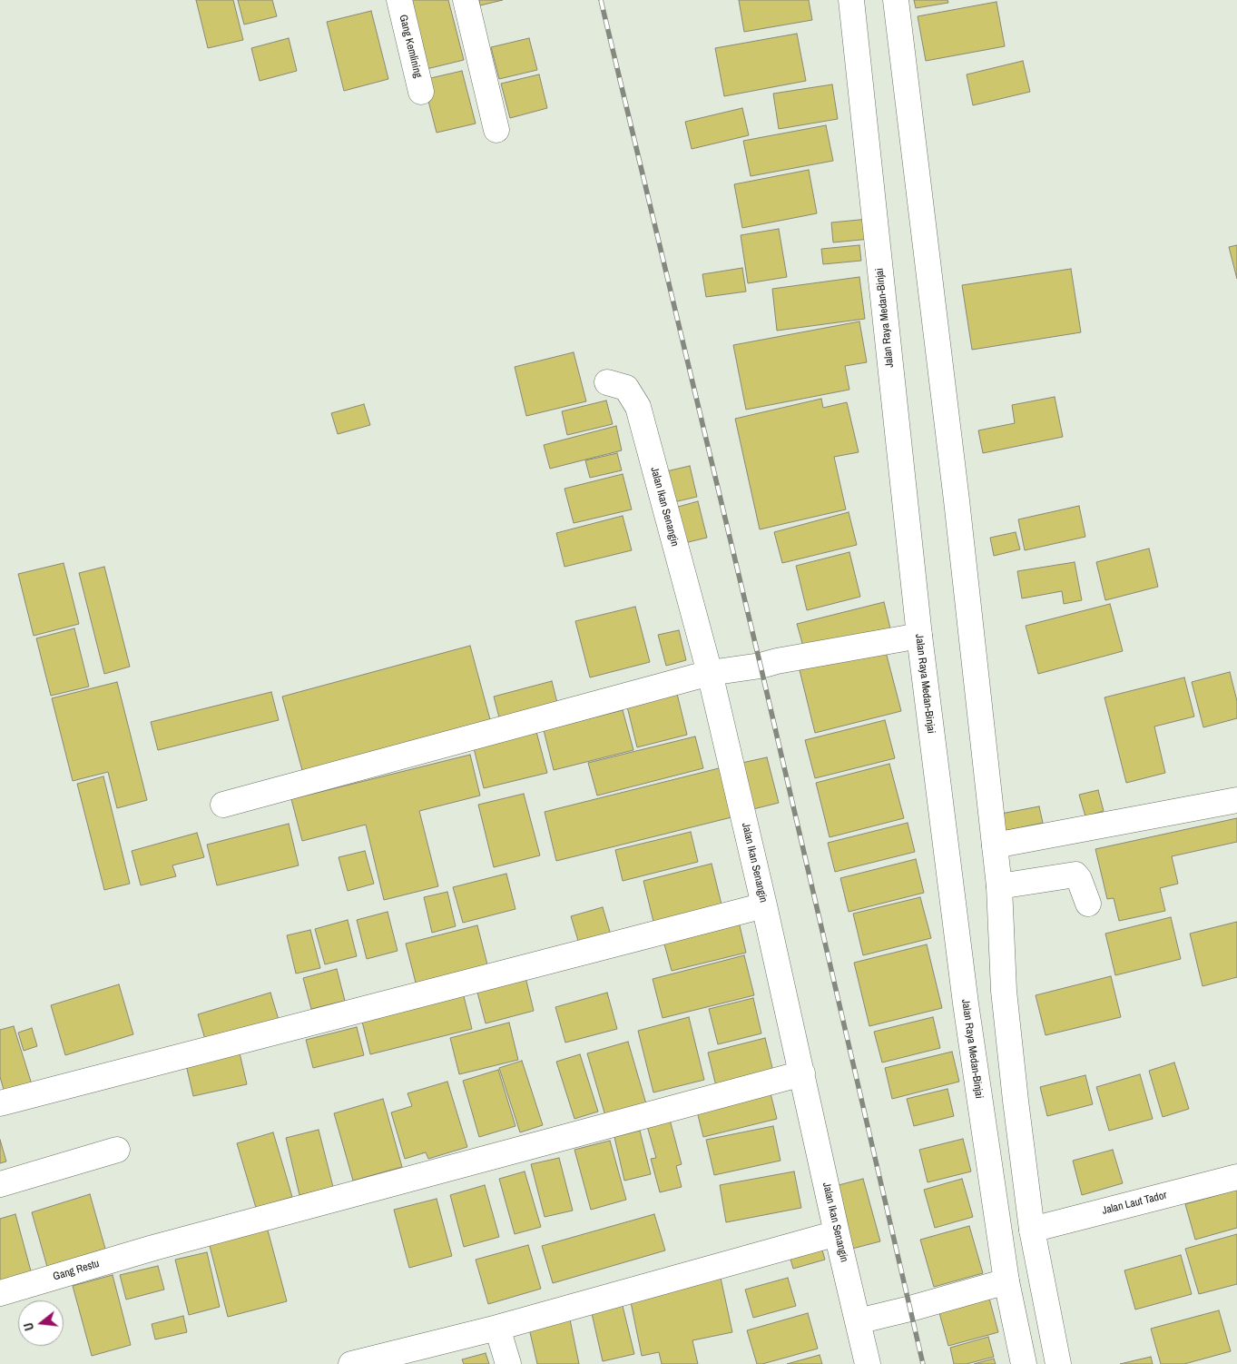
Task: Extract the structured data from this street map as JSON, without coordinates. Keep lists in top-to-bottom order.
{
  "streets": {
    "street": [
      "Gang Kemlining",
      "Jalan Raya Medan-Binjai",
      "Jalan Ikan Senangin",
      "Jalan Laut Tador",
      "Gang Restu"
    ]
  },
  "crossings": [
    ["Jalan Ikan Senangin", "Gang Restu"]
  ],
  "north": "left"
}
